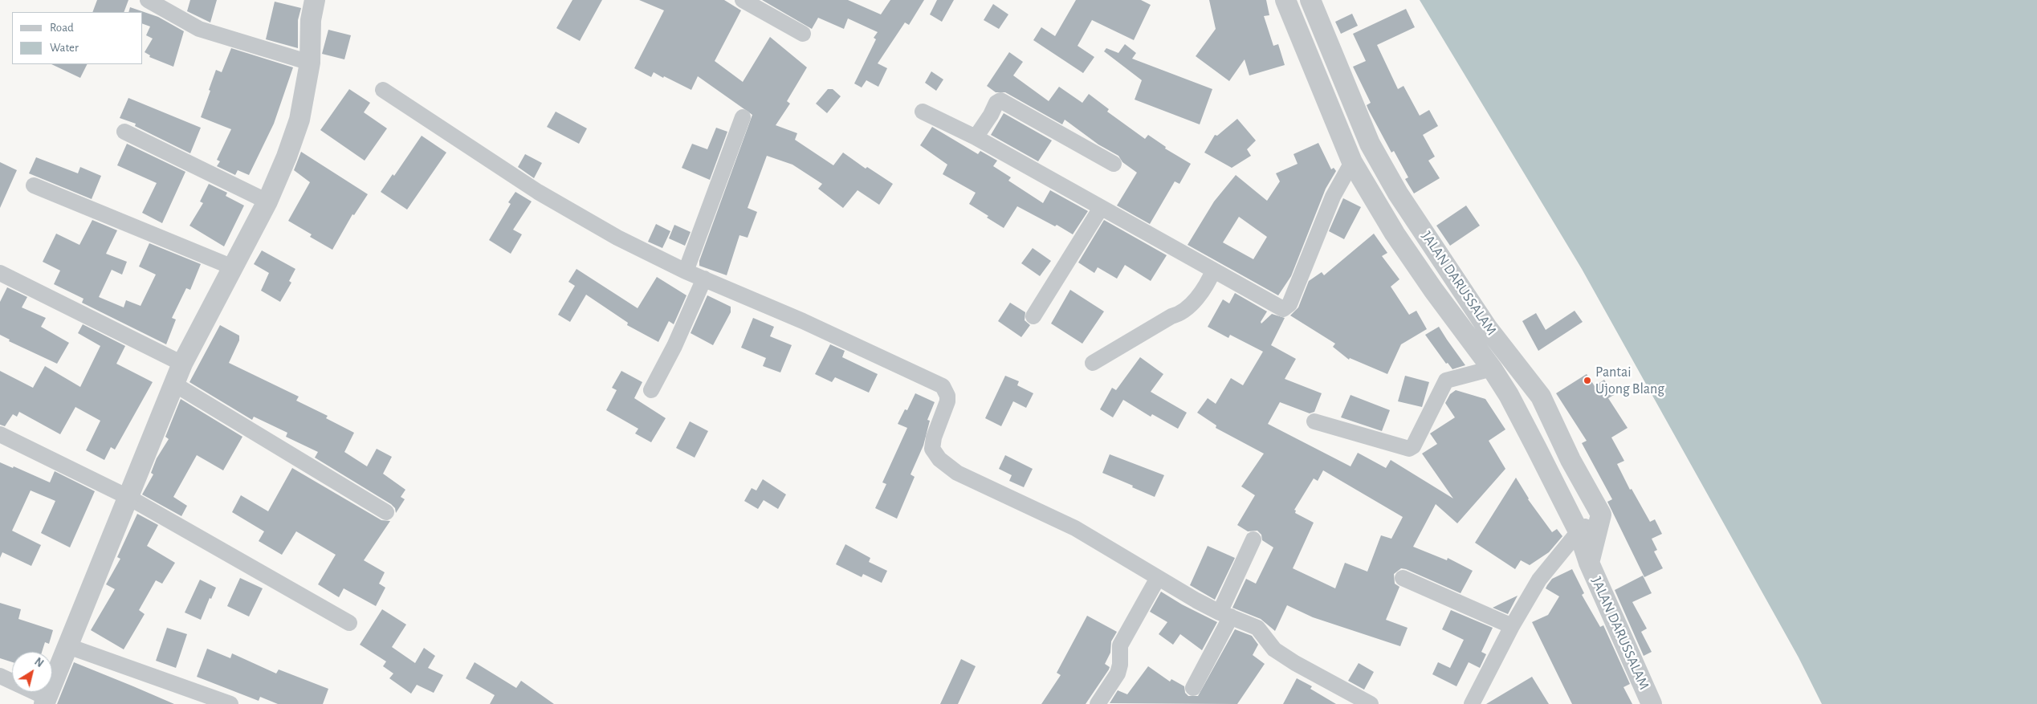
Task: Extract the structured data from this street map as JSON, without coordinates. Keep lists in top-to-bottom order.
{
  "streets": {
    "street": ["JALAN DARUSSALAM"]
  },
  "places": ["Pantai Ujong Blang"],
  "legend": ["Road", "Water"],
  "north": "top right"
}
